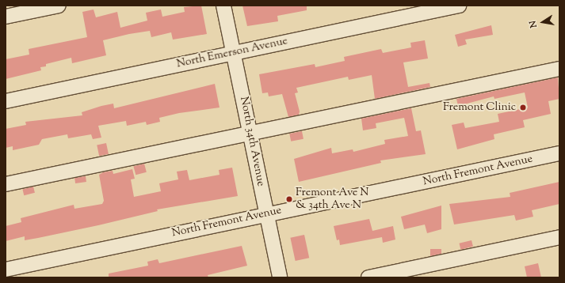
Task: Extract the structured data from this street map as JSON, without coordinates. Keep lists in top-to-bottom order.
{
  "streets": {
    "street": ["North Emerson Avenue", "North 34th Avenue", "North Fremont Avenue"]
  },
  "crossings": [
    ["North Emerson Avenue", "North 34th Avenue"],
    ["North 34th Avenue", "North Fremont Avenue"]
  ],
  "places": ["Fremont Clinic", "Fremont Ave N & 34th Ave N"],
  "north": "left"
}
